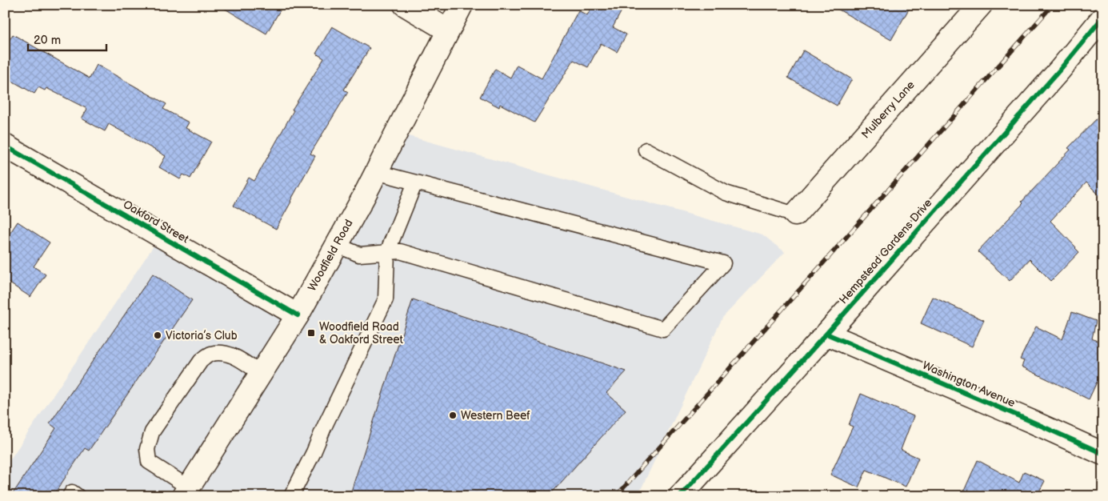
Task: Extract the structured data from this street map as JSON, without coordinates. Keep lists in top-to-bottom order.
{
  "streets": {
    "street": [
      "Mulberry Lane",
      "Oakford Street",
      "Hempstead Gardens Drive",
      "Woodfield Road",
      "Washington Avenue"
    ]
  },
  "crossings": [
    ["Oakford Street", "Woodfield Road"],
    ["Hempstead Gardens Drive", "Washington Avenue"]
  ],
  "places": {
    "transit": ["Woodfield Road & Oakford Street"],
    "other": ["Victoria’s Club", "Western Beef"]
  },
  "scale_bar": "20 m"
}
